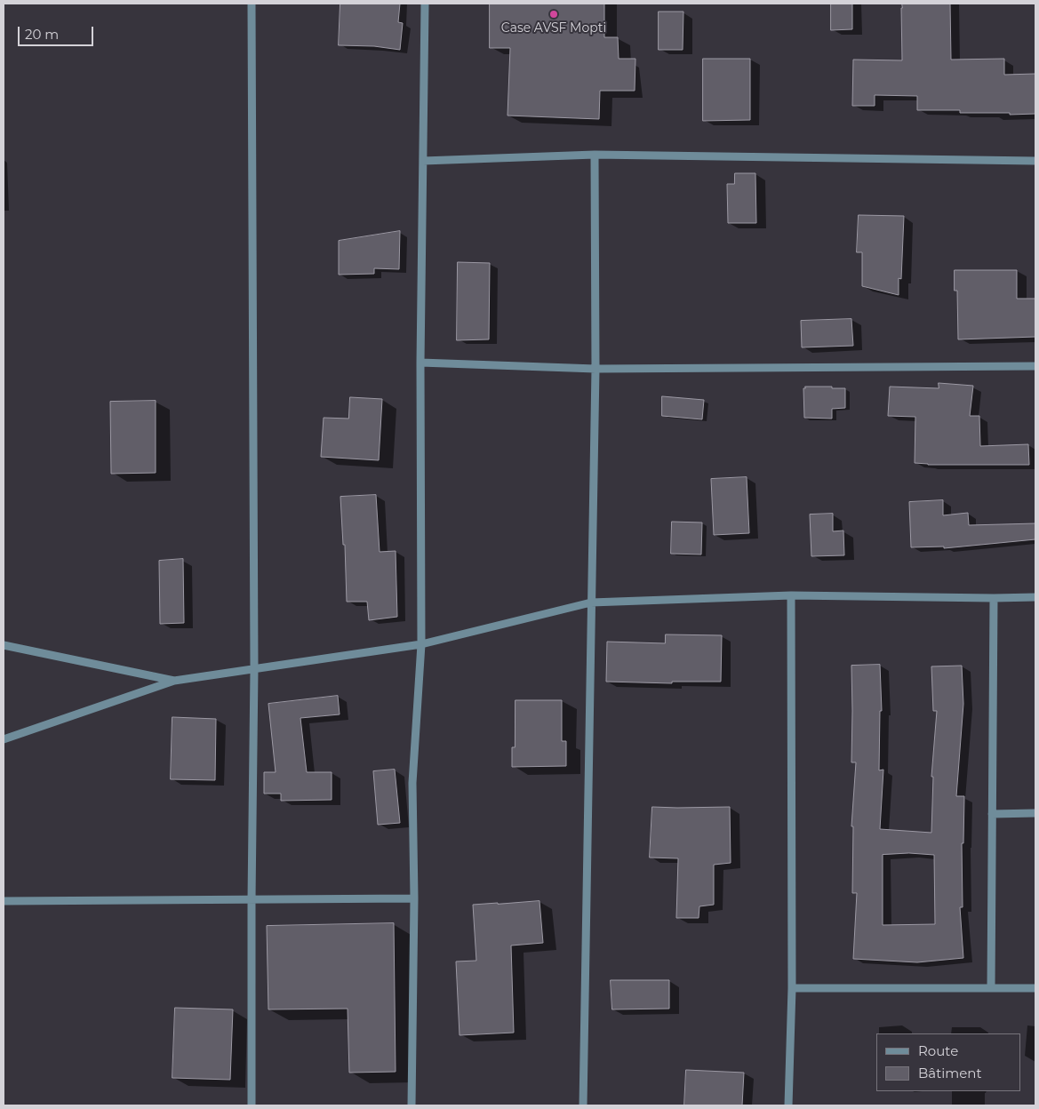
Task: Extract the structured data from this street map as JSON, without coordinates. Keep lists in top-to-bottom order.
{
  "places": ["Case AVSF Mopti"],
  "legend": ["Route", "Bâtiment"],
  "scale_bar": "20 m"
}
